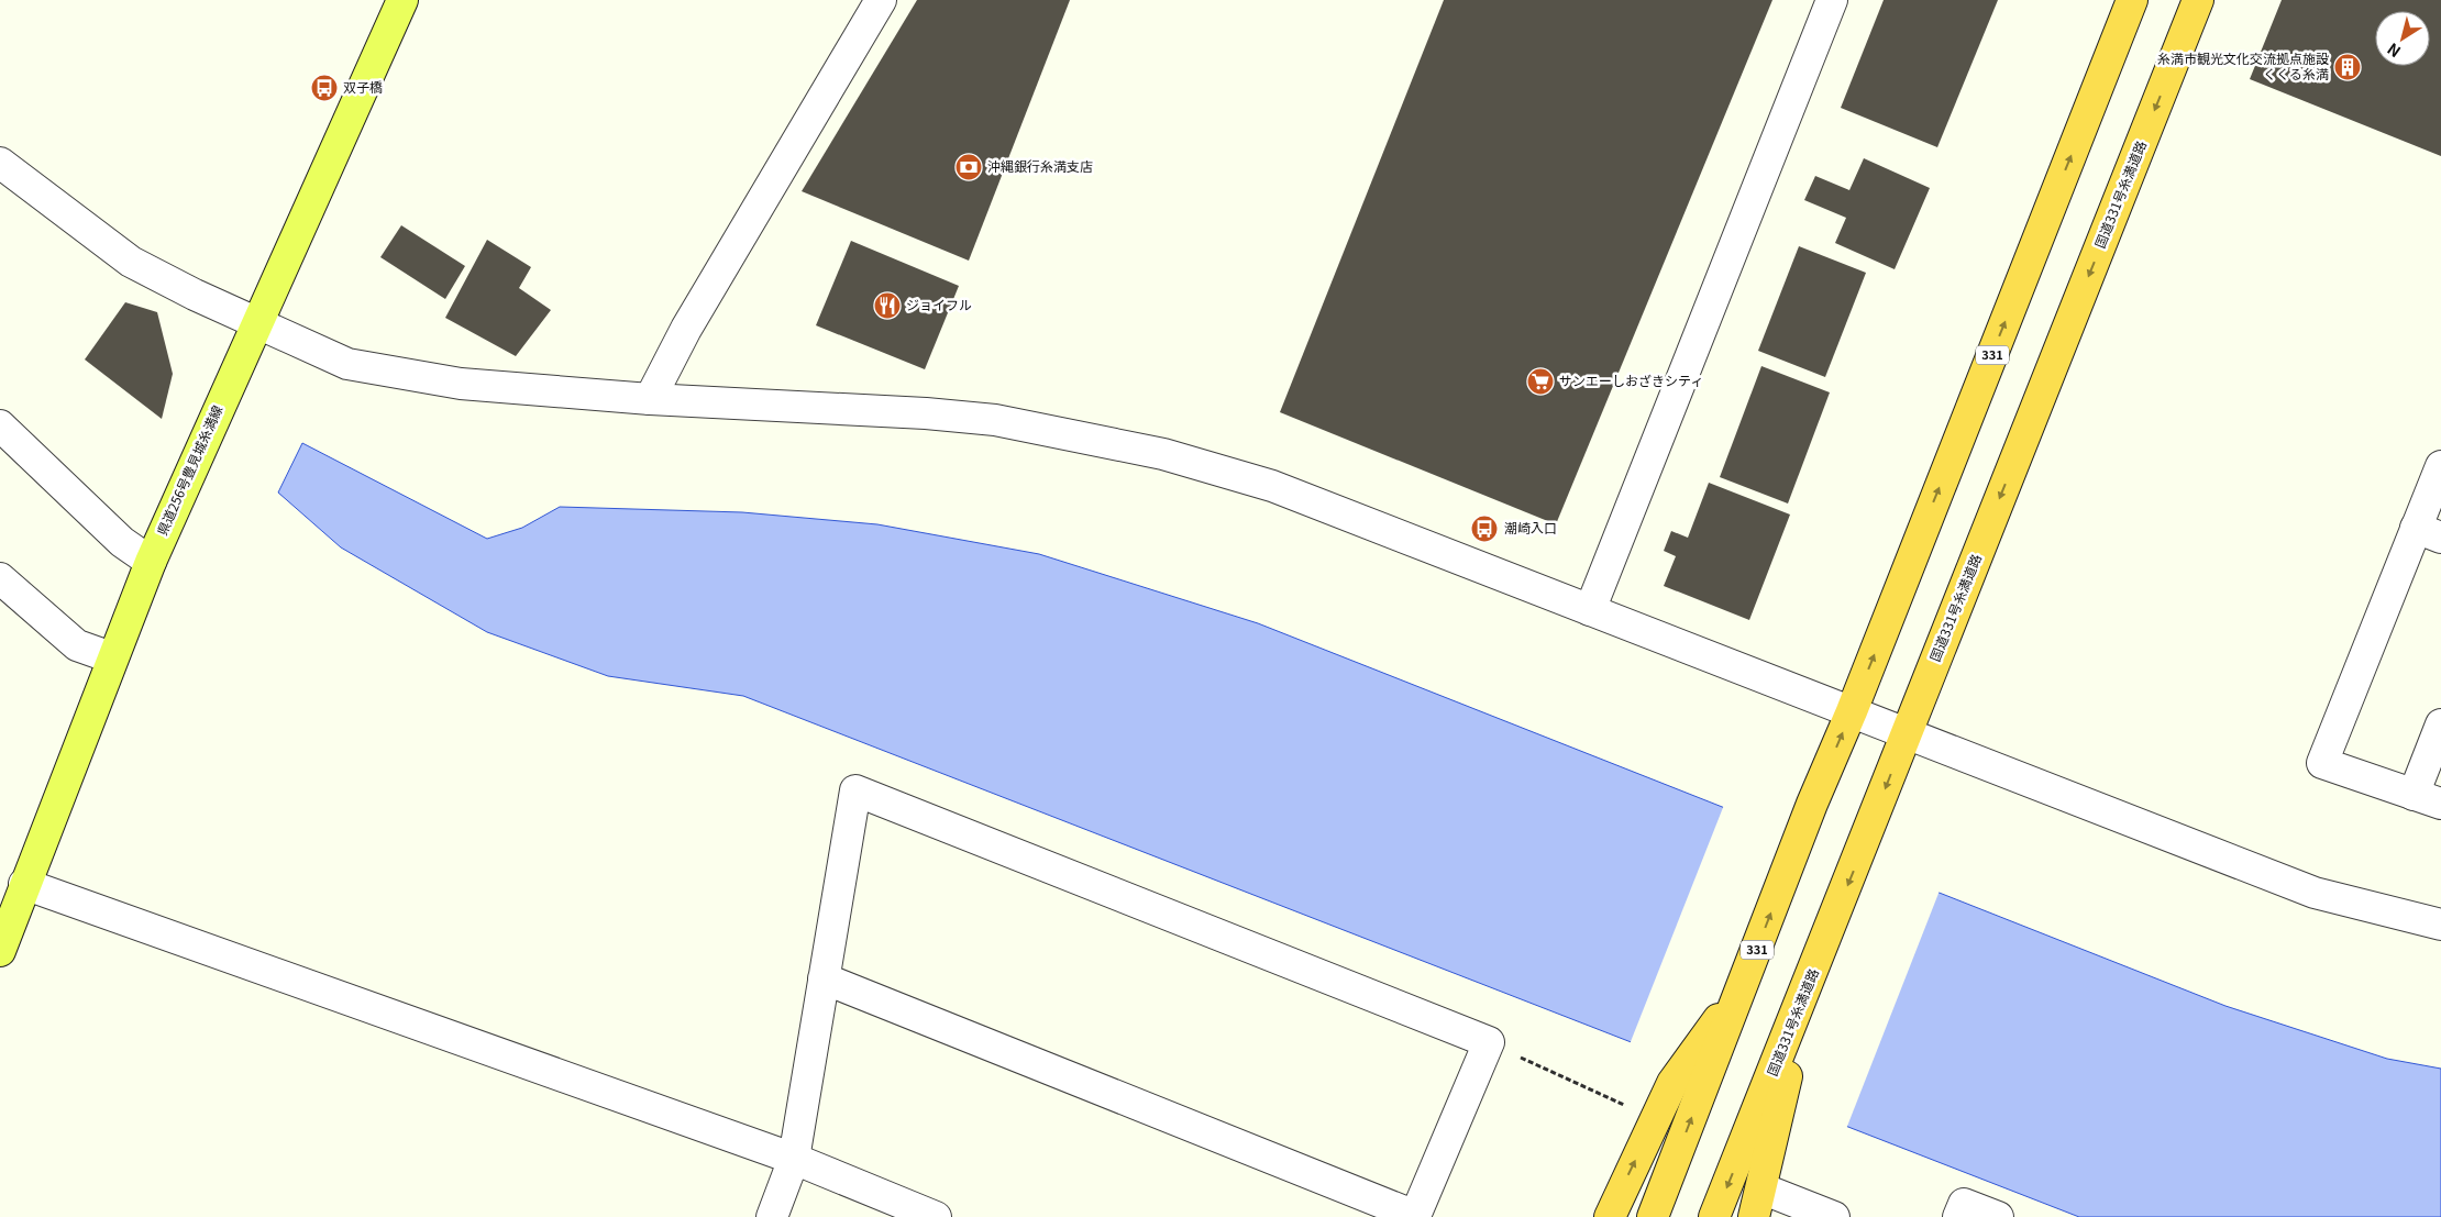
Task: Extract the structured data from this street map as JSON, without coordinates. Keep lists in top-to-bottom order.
{
  "streets": {
    "highway": ["国道331号糸満道路", "331"],
    "main road": ["県道256号豊見城糸満線"]
  },
  "places": {
    "building": ["糸満市観光文化交流拠点施設 くくる糸満"],
    "bus stop": ["双子橋", "潮崎入口"],
    "bank": ["沖縄銀行糸満支店"],
    "restaurant": ["ジョイフル"],
    "supermarket": ["サンエーしおざきシティ"]
  },
  "north": "bottom left"
}
